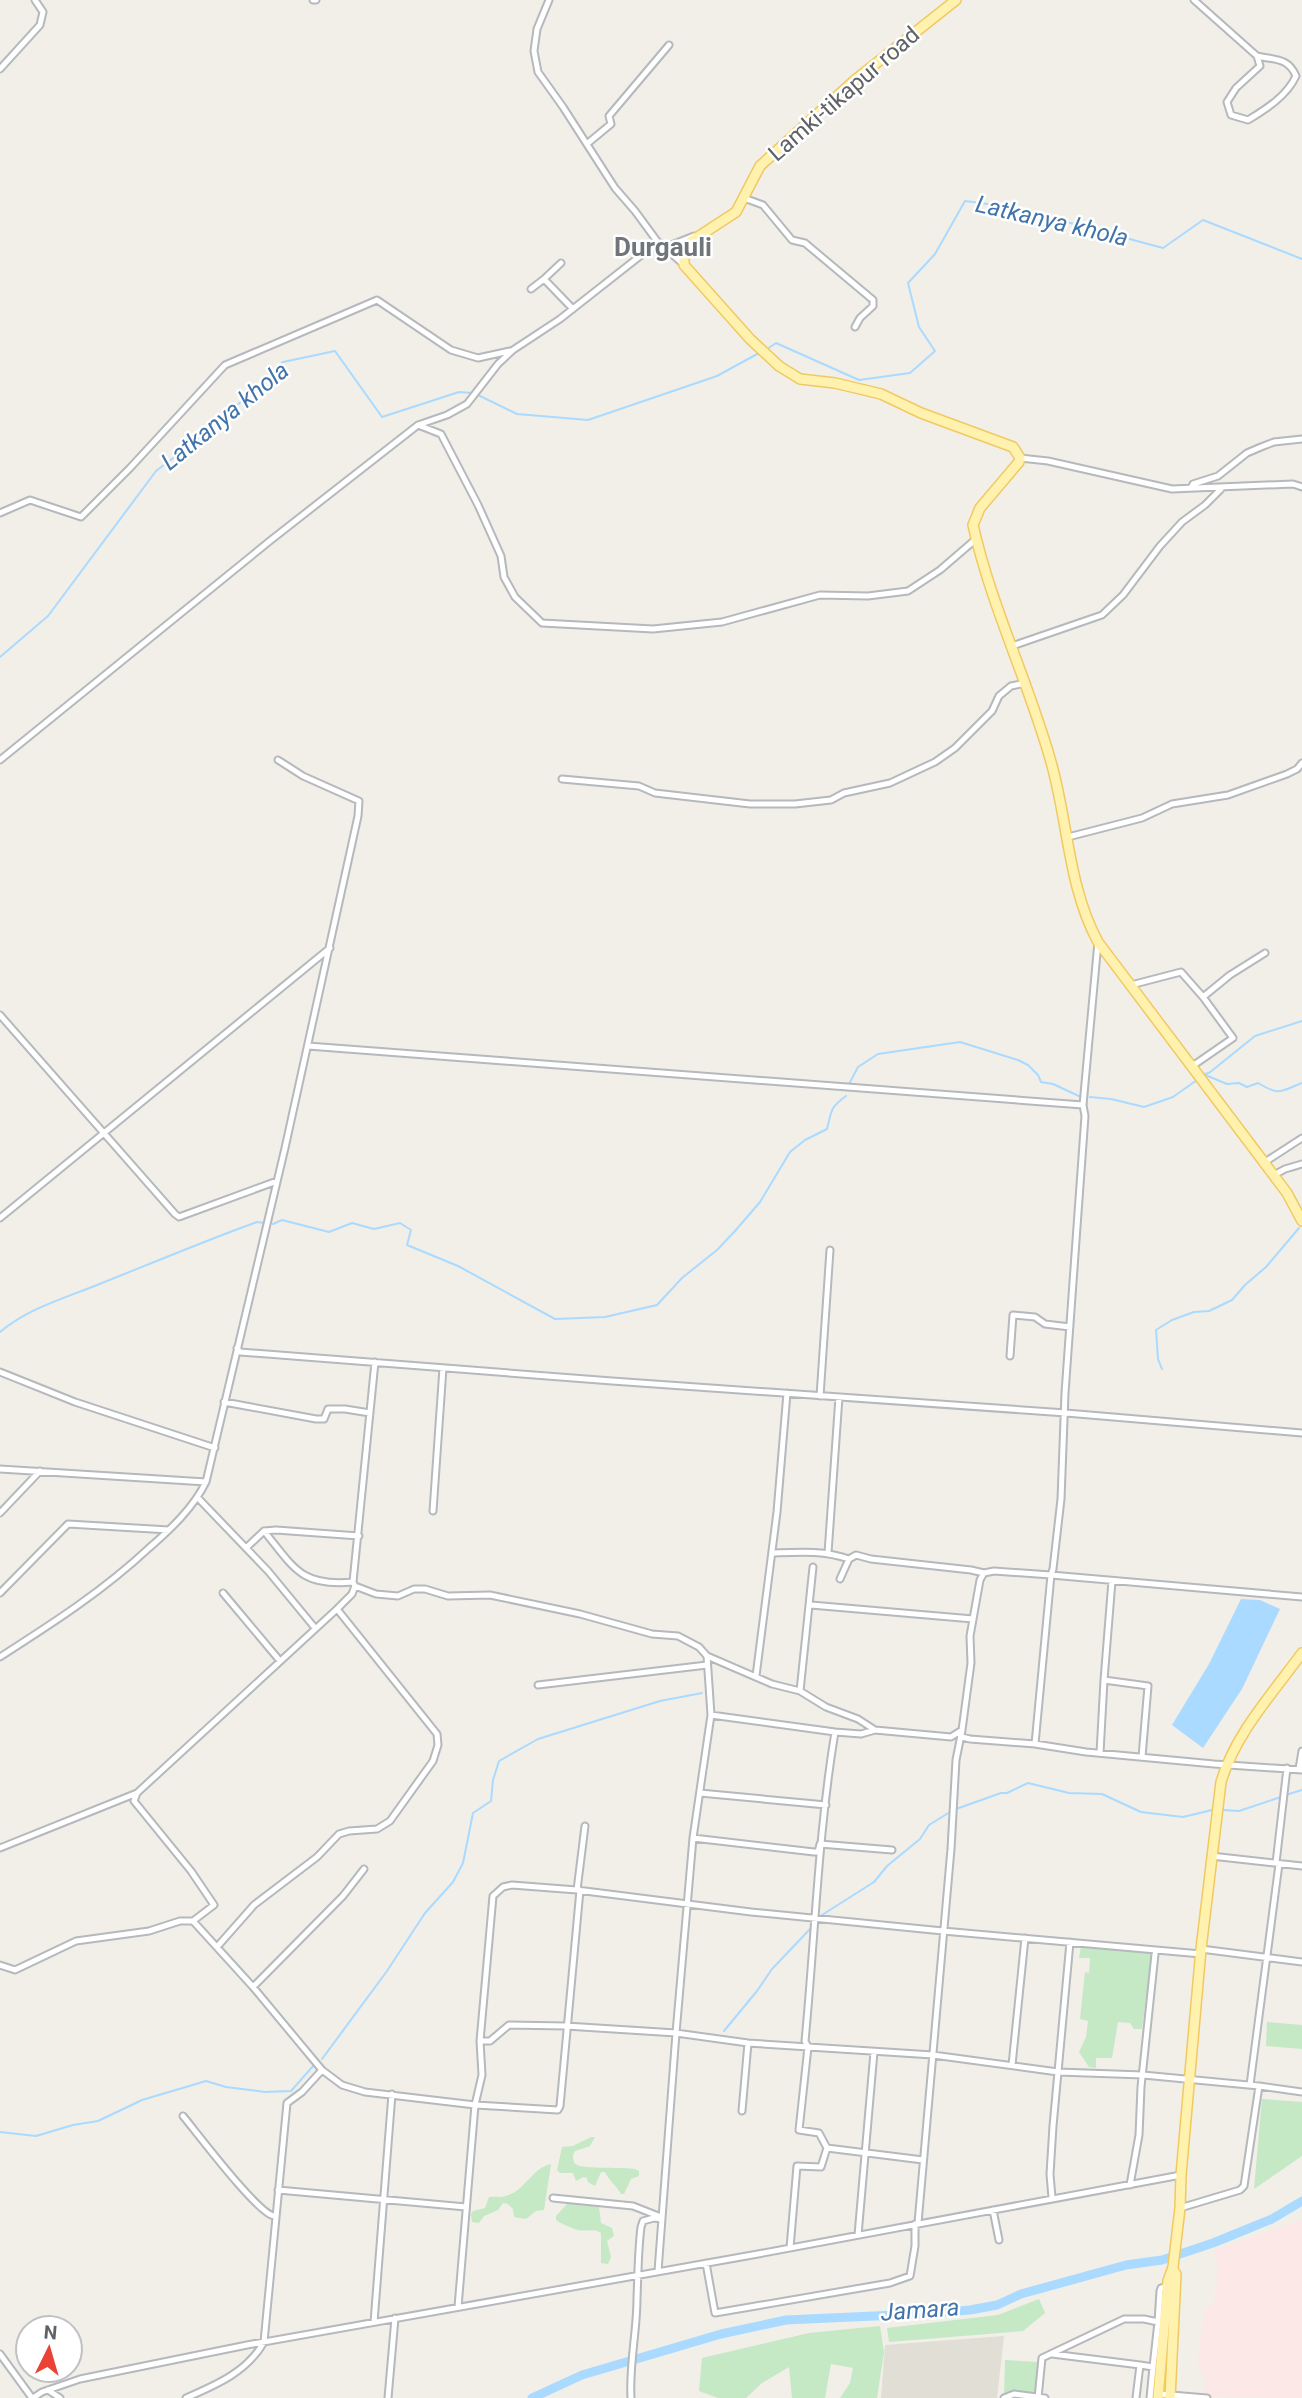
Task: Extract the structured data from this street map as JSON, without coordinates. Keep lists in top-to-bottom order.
{
  "streets": {
    "main road": ["Lamki-tikapur road"]
  },
  "districts": ["Durgauli"],
  "water": ["Latkanya khola", "Jamara"],
  "north": "top"
}
